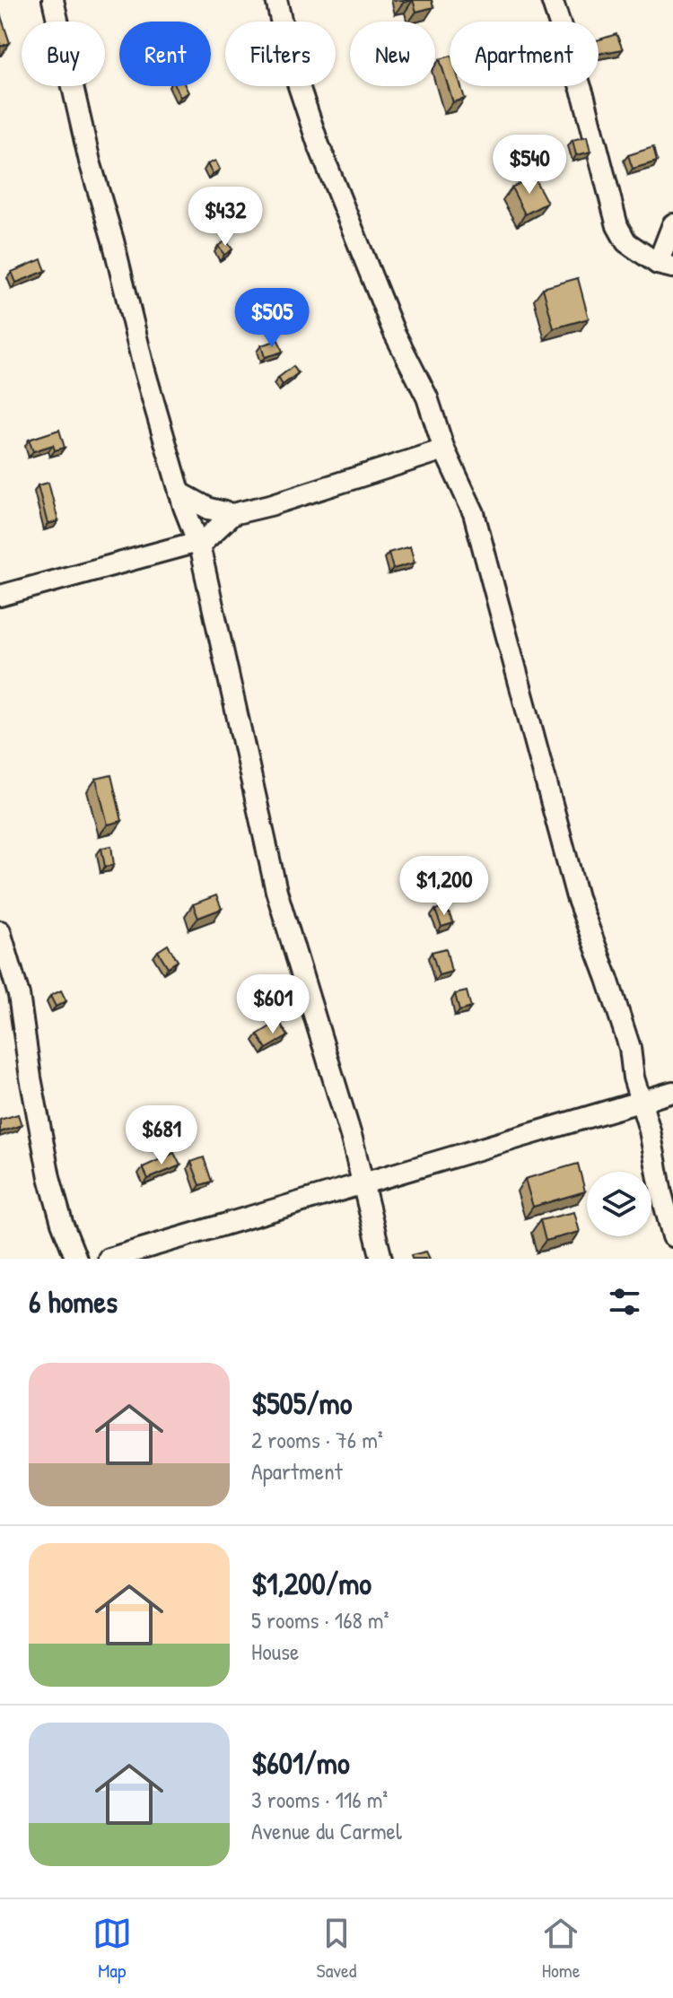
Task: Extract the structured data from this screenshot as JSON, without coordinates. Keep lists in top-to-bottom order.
{
  "page": {
    "chip": [
      "Buy",
      "Rent",
      "Filters",
      "New",
      "Apartment"
    ],
    "price": [
      "$540",
      "$432",
      "$505",
      "$1,200",
      "$601",
      "$681"
    ],
    "heading": "6 homes",
    "list": [
      {
        "name": "$505/mo",
        "note": "2 rooms · 76 m² · Apartment"
      },
      {
        "name": "$1,200/mo",
        "note": "5 rooms · 168 m² · House"
      },
      {
        "name": "$601/mo",
        "note": "3 rooms · 116 m² · Avenue du Carmel"
      }
    ],
    "tabs": ["Map", "Saved", "Home"]
  }
}
